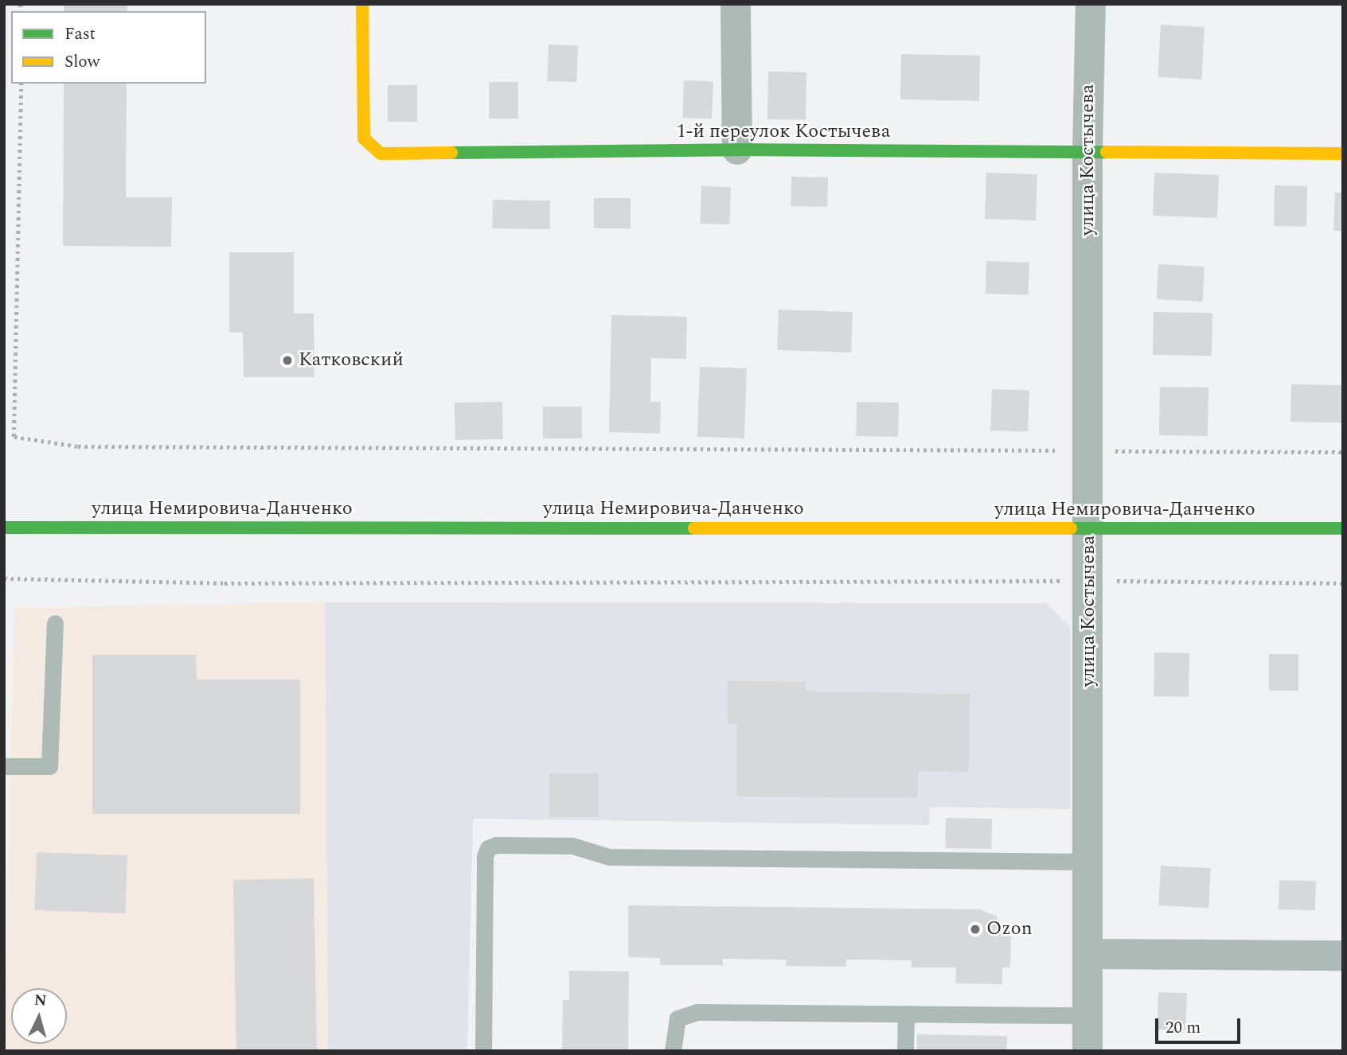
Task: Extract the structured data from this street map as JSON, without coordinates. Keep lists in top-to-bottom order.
{
  "streets": {
    "main road": ["1-й переулок Костычева", "улица Немировича-Данченко"],
    "street": ["улица Костычева"]
  },
  "crossings": [
    ["1-й переулок Костычева", "улица Костычева"],
    ["улица Костычева", "улица Немировича-Данченко"]
  ],
  "places": ["Катковский", "Ozon"],
  "legend": ["Fast", "Slow"],
  "scale_bar": "20 m",
  "north": "top"
}
